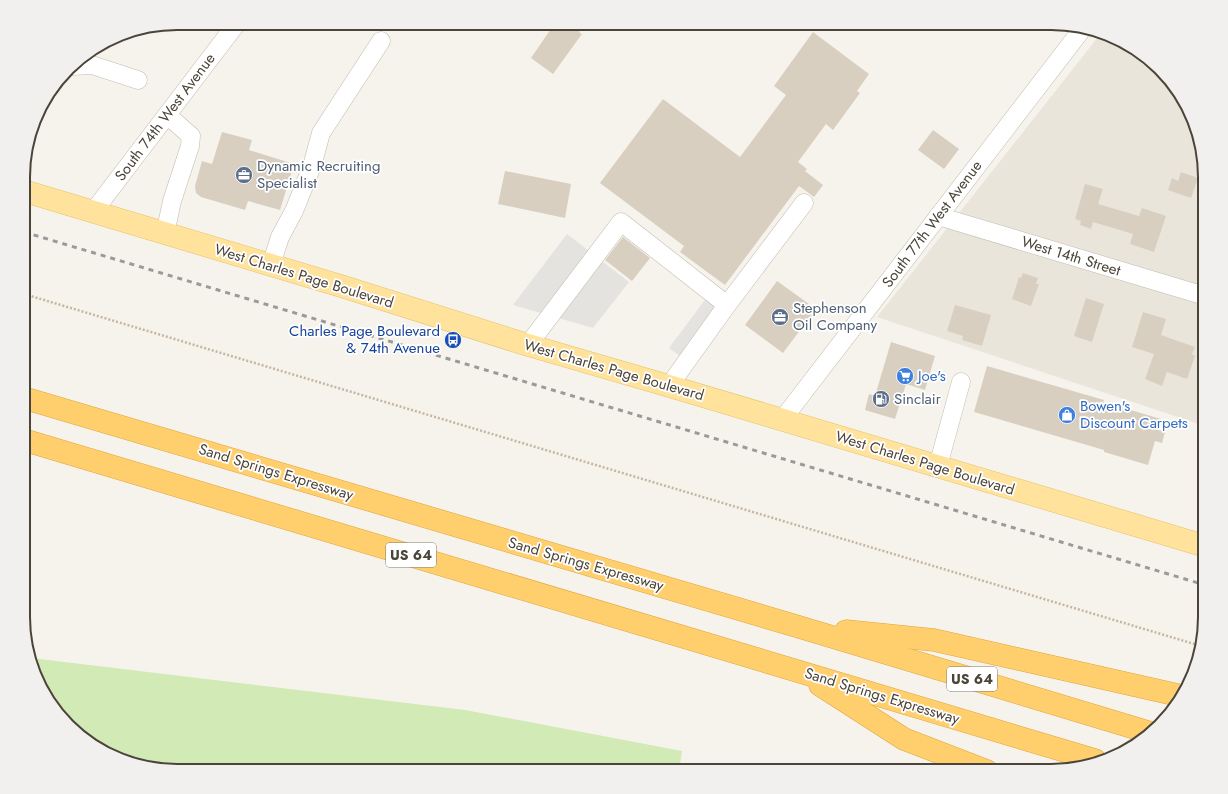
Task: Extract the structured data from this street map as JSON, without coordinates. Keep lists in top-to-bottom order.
{
  "streets": {
    "highway": ["Sand Springs Expressway", "US 64"],
    "main road": ["West Charles Page Boulevard"],
    "street": ["South 74th West Avenue", "South 77th West Avenue", "West 14th Street"]
  },
  "crossings": [
    ["South 74th West Avenue", "West Charles Page Boulevard"],
    ["South 77th West Avenue", "West 14th Street"],
    ["South 77th West Avenue", "West Charles Page Boulevard"]
  ],
  "places": {
    "office": ["Dynamic Recruiting Specialist", "Stephenson Oil Company"],
    "bus stop": ["Charles Page Boulevard & 74th Avenue"],
    "supermarket": ["Joe's"],
    "fuel station": ["Sinclair"],
    "shop": ["Bowen's Discount Carpets"]
  }
}
